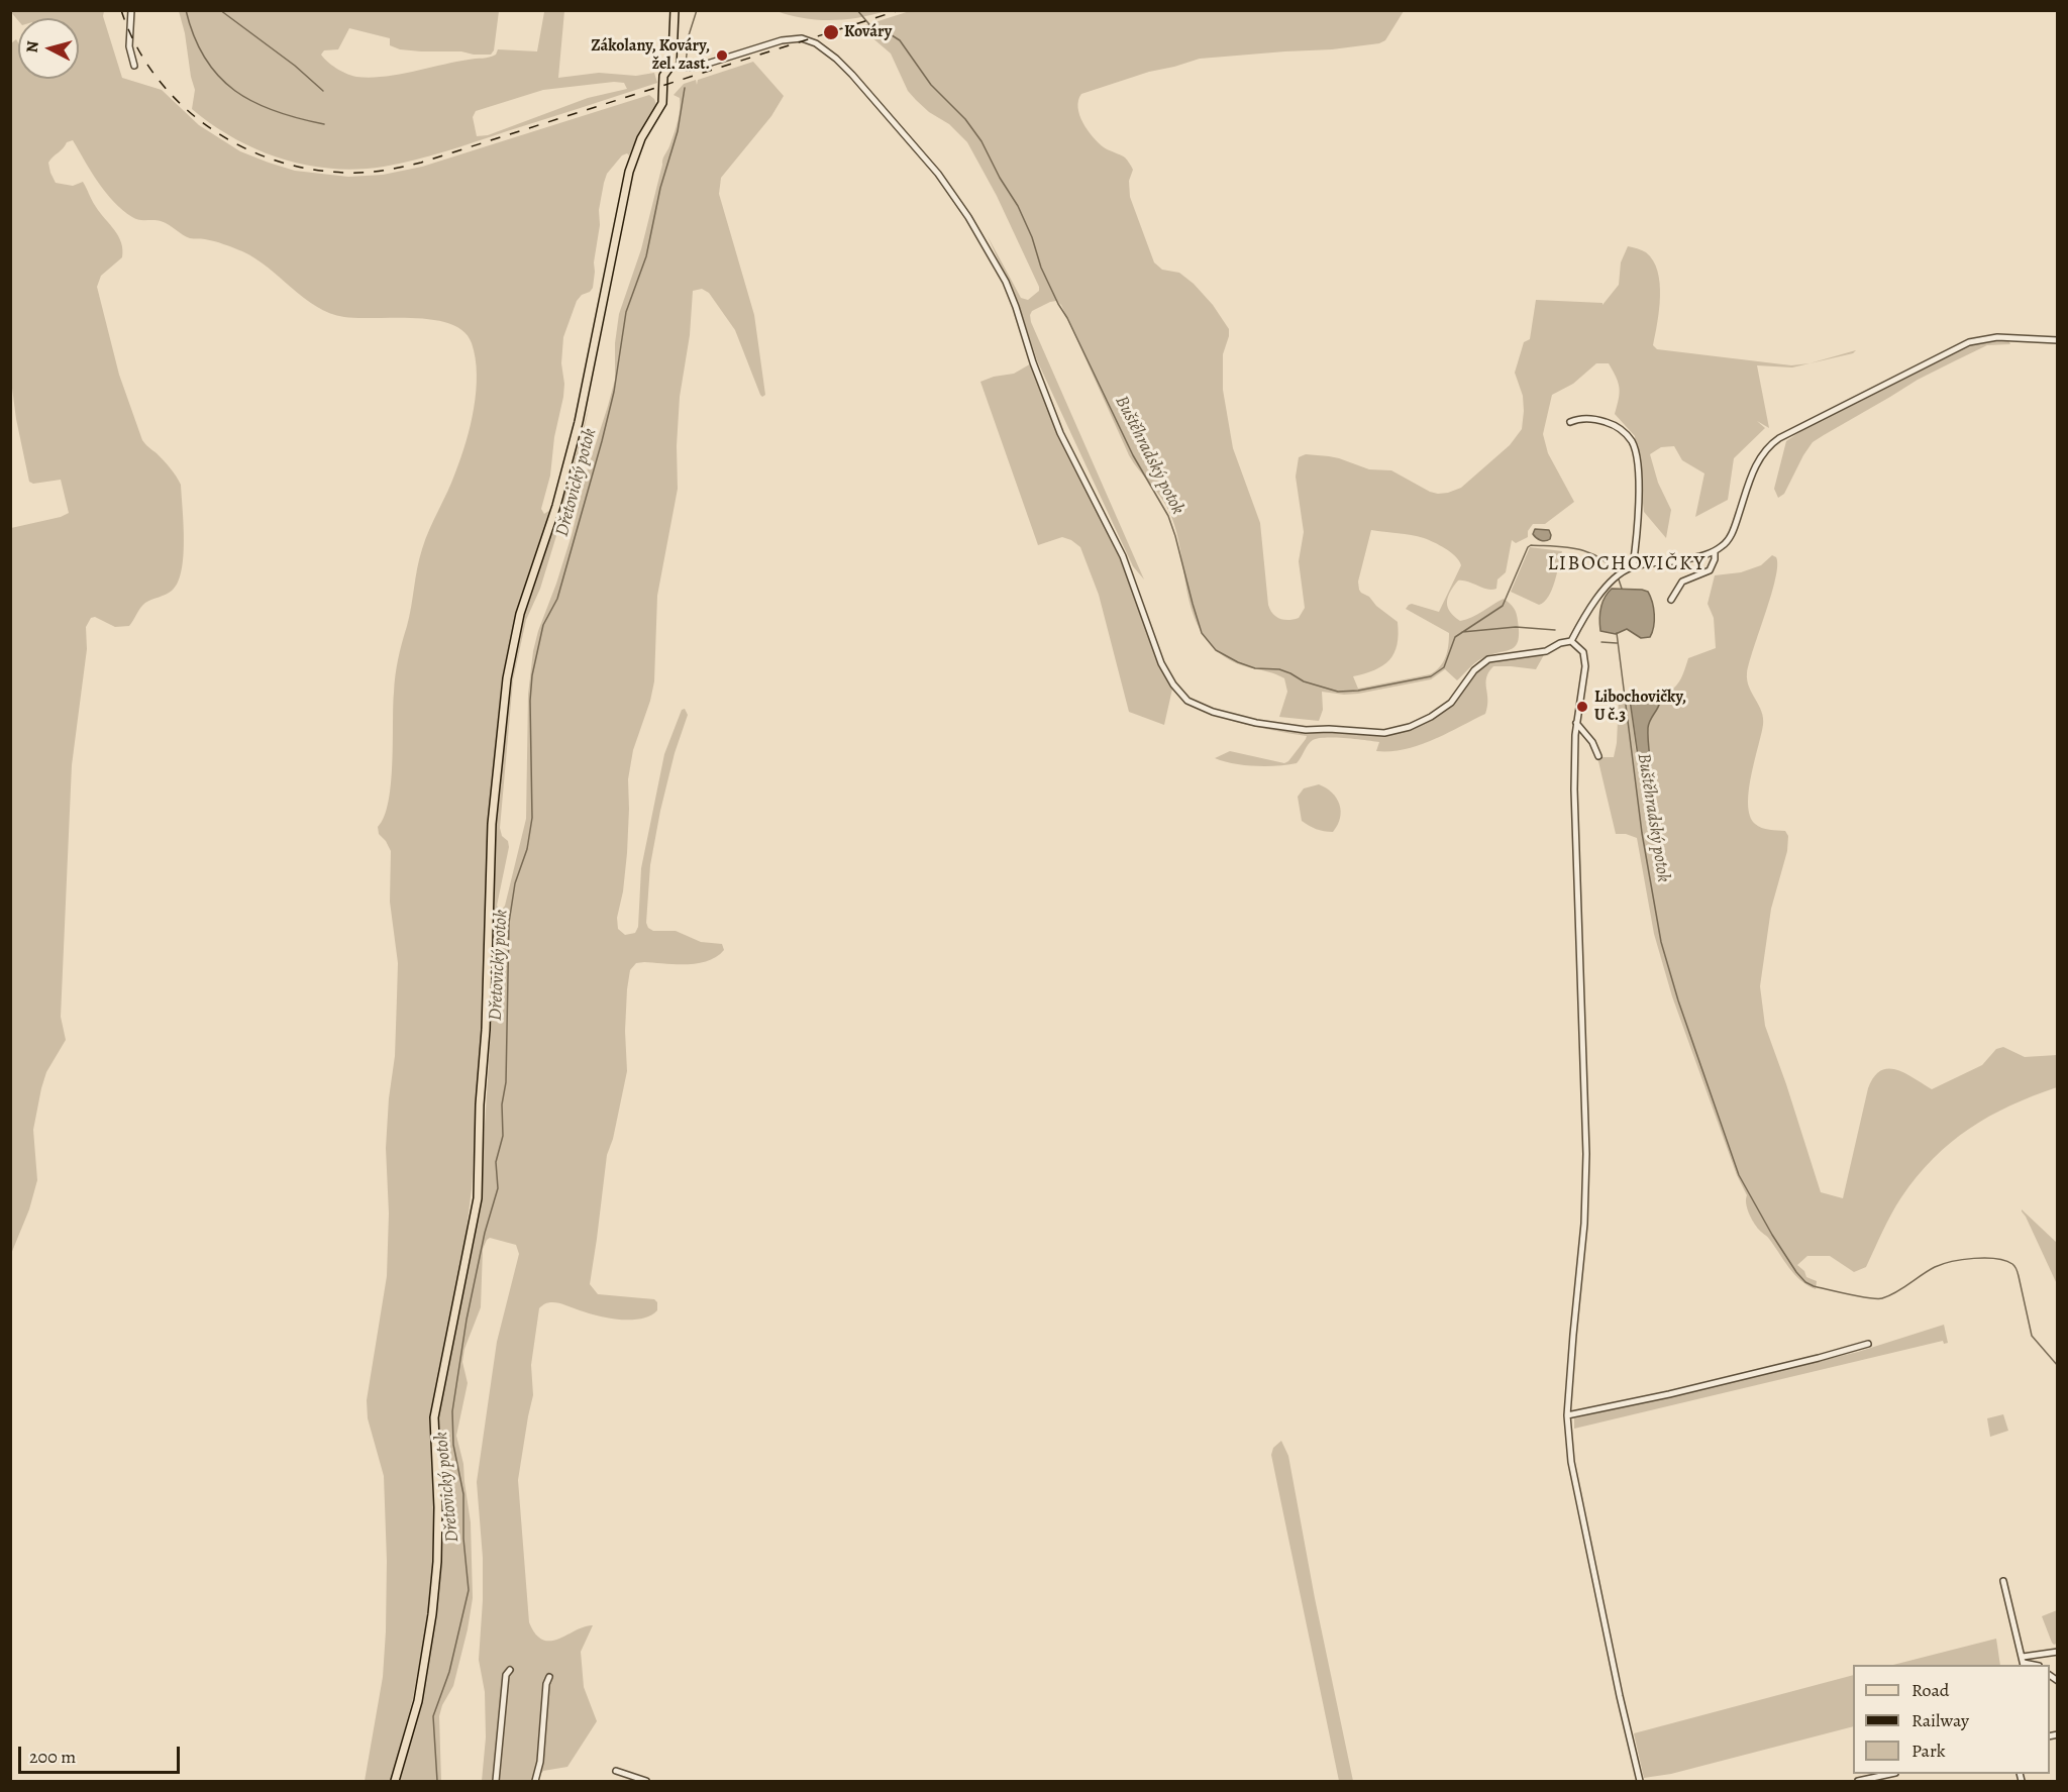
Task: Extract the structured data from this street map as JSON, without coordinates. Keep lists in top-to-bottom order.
{
  "districts": ["LIBOCHOVIČKY"],
  "water": ["Buštěhradský potok", "Dřetovický potok"],
  "places": ["Kováry", "Zákolany, Kováry, žel. zast.", "Libochovičky, U č.3"],
  "legend": ["Road", "Railway", "Park"],
  "scale_bar": "200 m",
  "north": "left"
}
